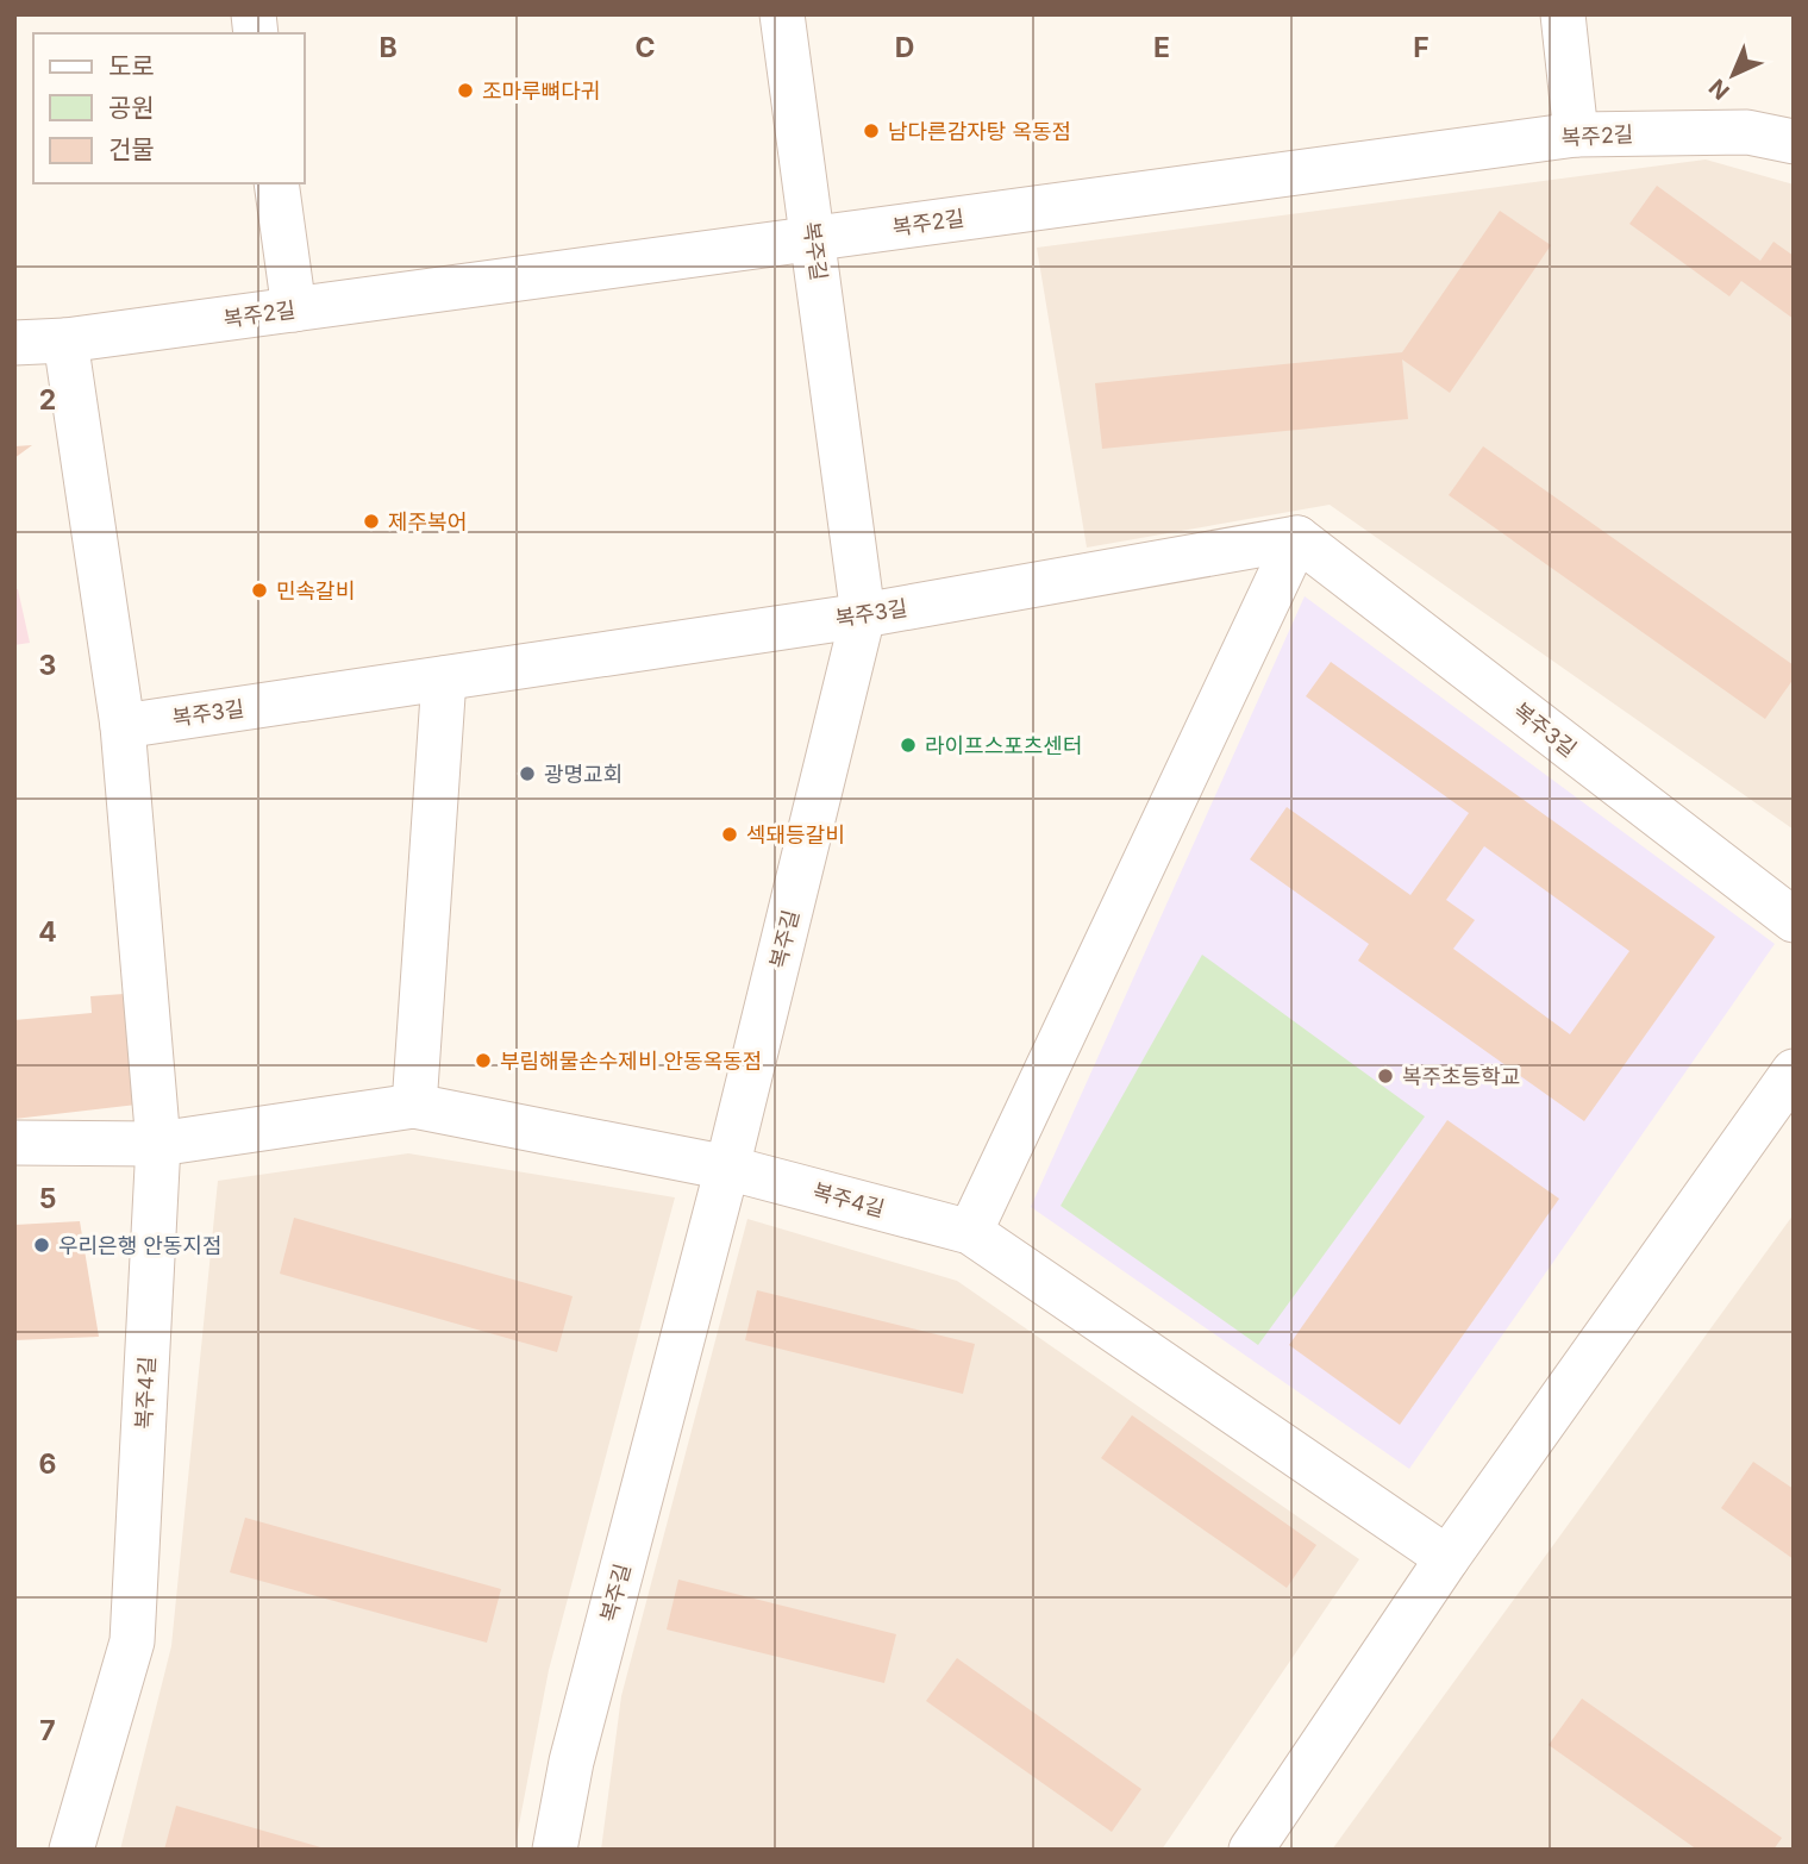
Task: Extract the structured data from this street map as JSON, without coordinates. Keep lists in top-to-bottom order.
{
  "streets": {
    "street": [
      "복주2길",
      "복주길",
      "복주3길",
      "복주4길"
    ]
  },
  "crossings": [
    ["복주2길", "복주길"],
    ["복주길", "복주3길"],
    ["복주길", "복주4길"]
  ],
  "places": [
    "조마루뼈다귀",
    "남다른감자탕 옥동점",
    "제주복어",
    "민속갈비",
    "라이프스포츠센터",
    "광명교회",
    "섹돼등갈비",
    "부림해물손수제비 안동옥동점",
    "복주초등학교",
    "우리은행 안동지점"
  ],
  "legend": ["도로", "공원", "건물"],
  "north": "bottom left",
  "grid": {
    "columns": [
      "B",
      "C",
      "D",
      "E",
      "F"
    ],
    "rows": [
      "2",
      "3",
      "4",
      "5",
      "6",
      "7"
    ]
  }
}
